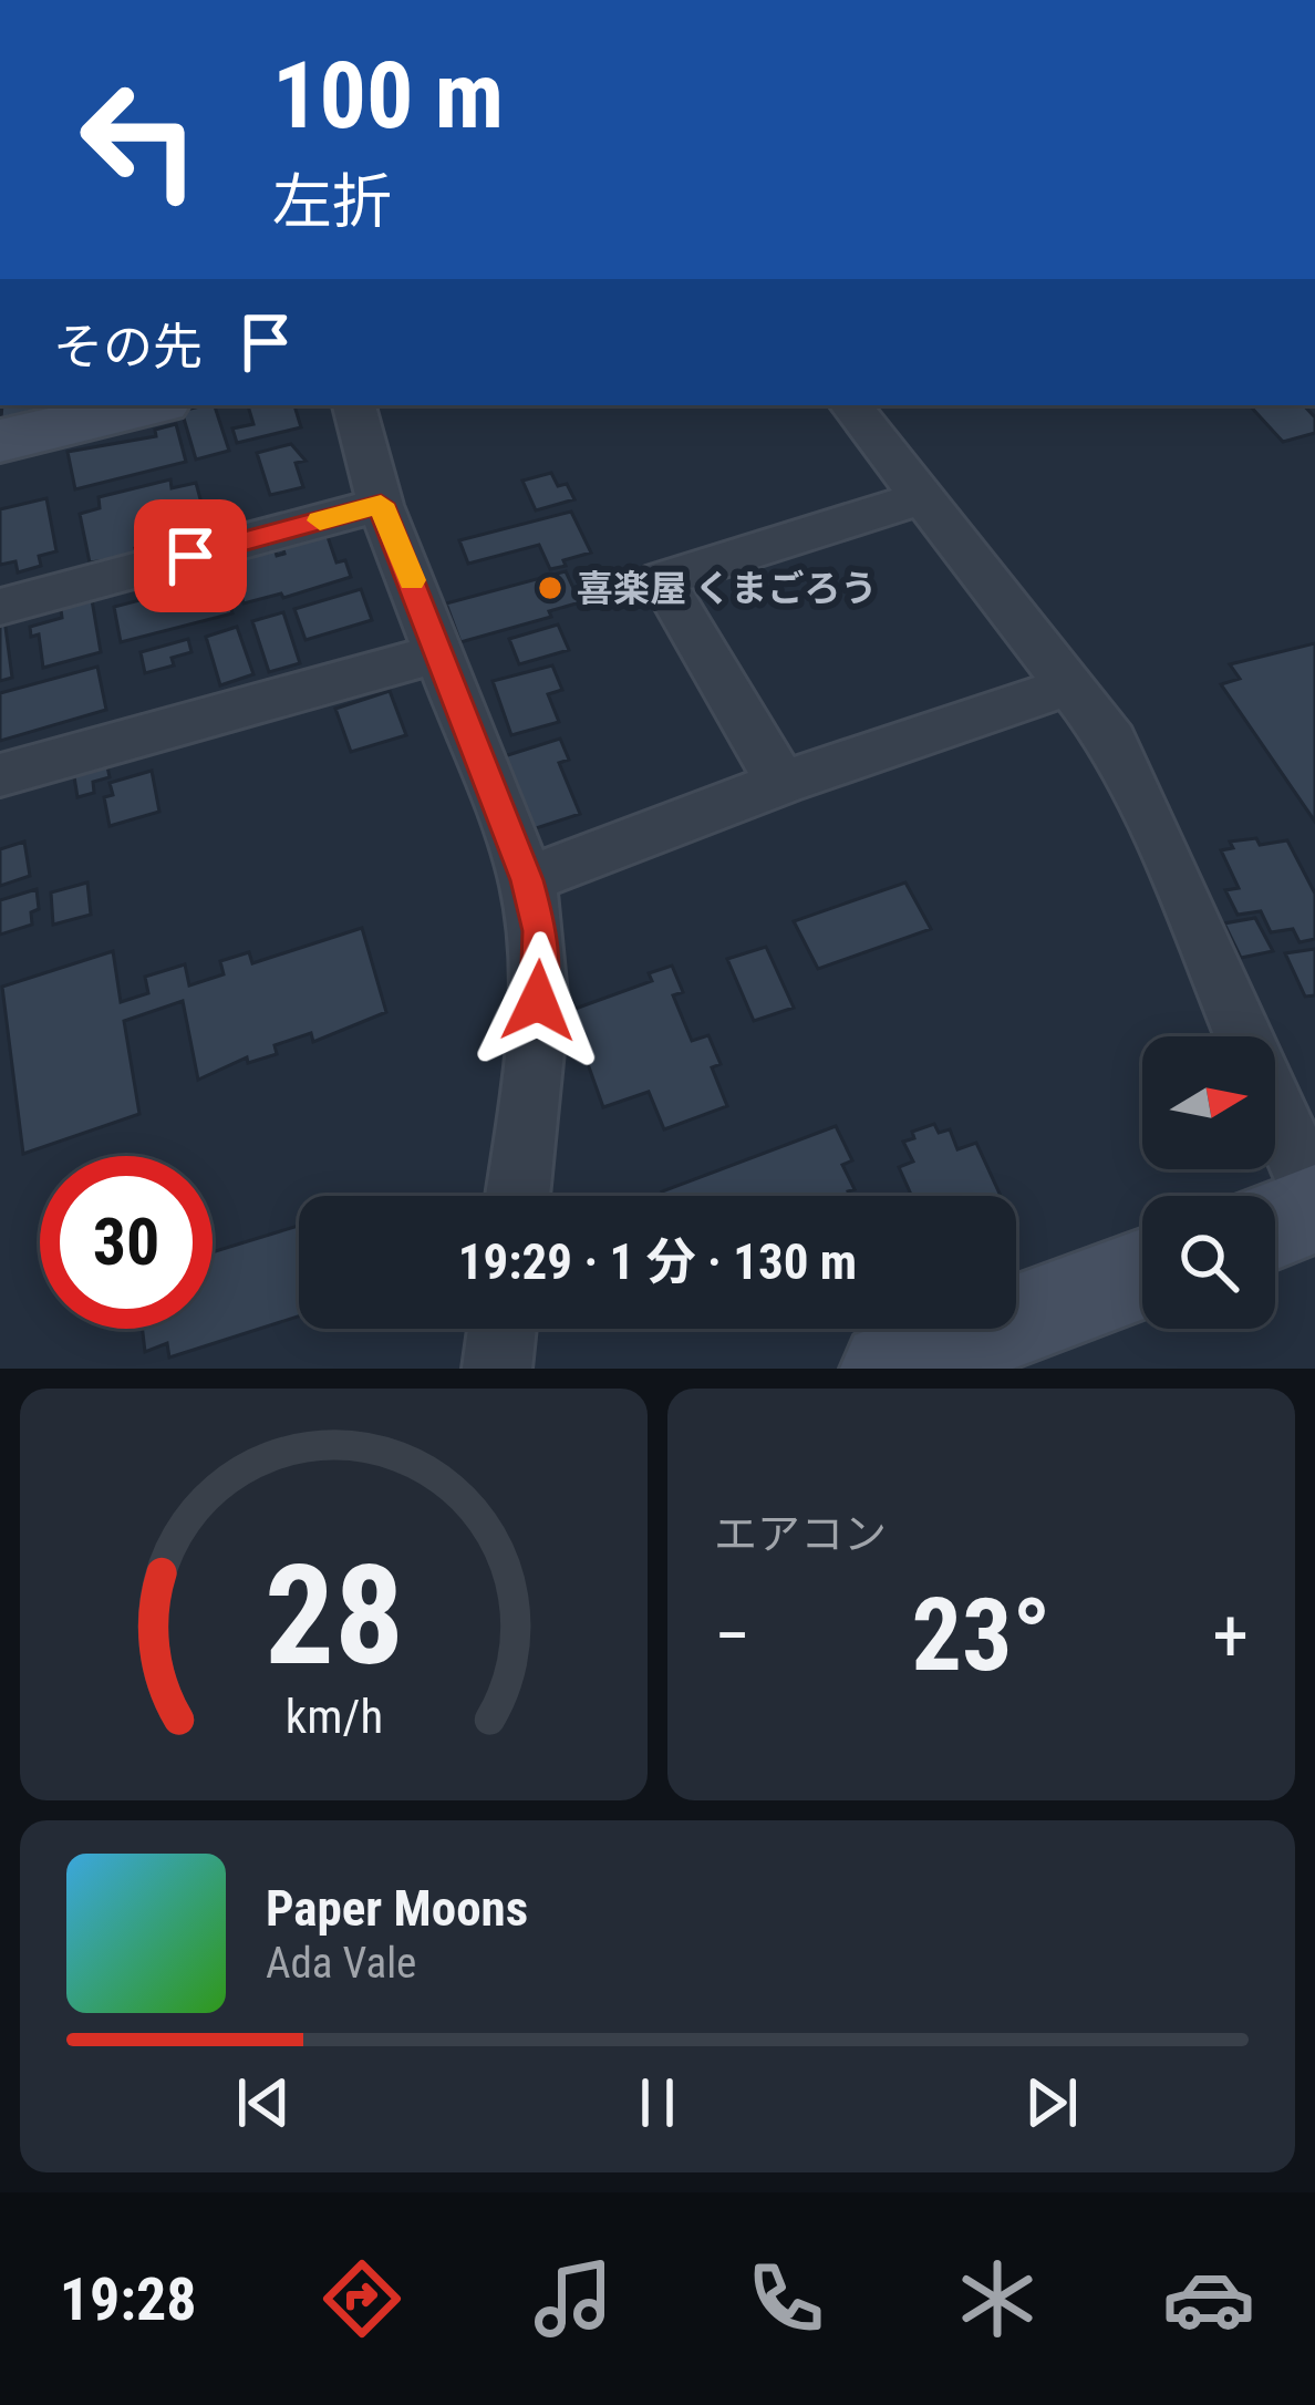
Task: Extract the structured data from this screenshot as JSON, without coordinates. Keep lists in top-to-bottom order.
{
  "places": ["喜楽屋 くまごろう"],
  "north": "right",
  "page": {
    "turn": ["100 m", "左折"],
    "then": "その先",
    "limit": "30",
    "trip": "19:29 · 1 分 · 130 m",
    "tile": "エアコン",
    "heat": ["−", "23°", "+"],
    "song": ["Paper Moons", "Ada Vale"],
    "tabs": "19:28",
    "gauge": ["28", "km/h"]
  }
}
